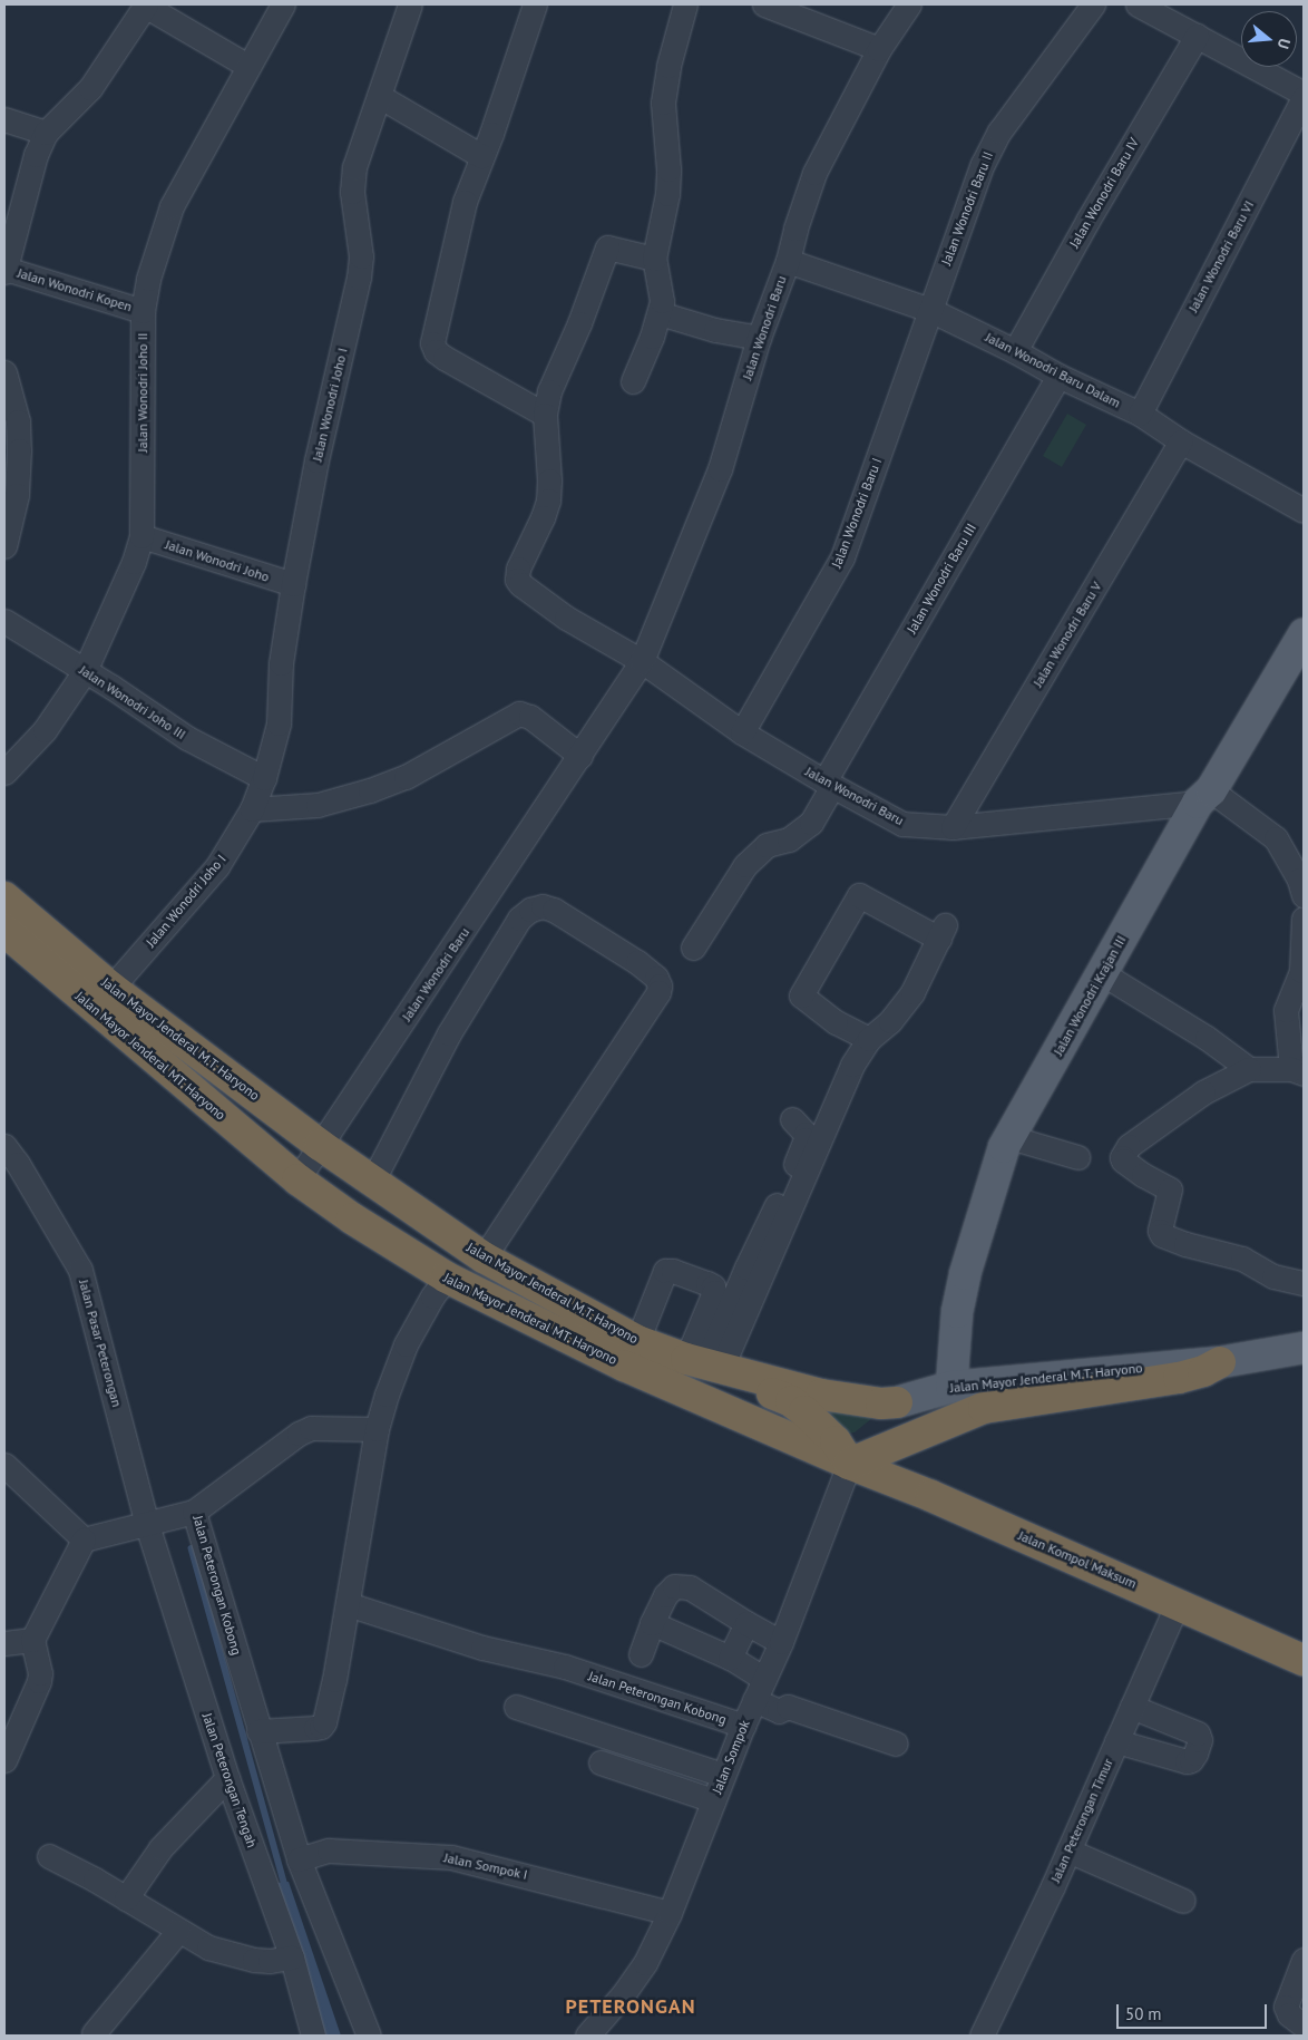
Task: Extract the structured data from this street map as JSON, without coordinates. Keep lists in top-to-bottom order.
{
  "streets": {
    "highway": ["Jalan Mayor Jenderal M.T. Haryono", "Jalan Mayor Jenderal MT. Haryono", "Jalan Kompol Maksum"],
    "main road": ["Jalan Wonodri Krajan III"],
    "street": [
      "Jalan Wonodri Baru IV",
      "Jalan Wonodri Baru II",
      "Jalan Wonodri Baru VI",
      "Jalan Wonodri Kopen",
      "Jalan Wonodri Baru",
      "Jalan Wonodri Baru Dalam",
      "Jalan Wonodri Joho II",
      "Jalan Wonodri Joho I",
      "Jalan Wonodri Baru I",
      "Jalan Wonodri Joho",
      "Jalan Wonodri Baru III",
      "Jalan Wonodri Baru V",
      "Jalan Wonodri Joho III",
      "Jalan Pasar Peterongan",
      "Jalan Peterongan Kobong",
      "Jalan Sompok",
      "Jalan Peterongan Tengah",
      "Jalan Peterongan Timur",
      "Jalan Sompok I"
    ]
  },
  "crossings": [
    ["Jalan Wonodri Baru IV", "Jalan Wonodri Baru Dalam"],
    ["Jalan Wonodri Baru II", "Jalan Wonodri Baru Dalam"],
    ["Jalan Wonodri Baru II", "Jalan Wonodri Baru I"],
    ["Jalan Wonodri Baru VI", "Jalan Wonodri Baru Dalam"],
    ["Jalan Wonodri Kopen", "Jalan Wonodri Joho II"],
    ["Jalan Wonodri Baru", "Jalan Wonodri Baru Dalam"],
    ["Jalan Wonodri Baru", "Jalan Wonodri Baru I"],
    ["Jalan Wonodri Baru", "Jalan Wonodri Baru III"],
    ["Jalan Wonodri Baru", "Jalan Wonodri Baru V"],
    ["Jalan Wonodri Baru", "Jalan Wonodri Krajan III"],
    ["Jalan Wonodri Baru", "Jalan Mayor Jenderal M.T. Haryono"],
    ["Jalan Wonodri Baru Dalam", "Jalan Wonodri Baru I"],
    ["Jalan Wonodri Baru Dalam", "Jalan Wonodri Baru III"],
    ["Jalan Wonodri Baru Dalam", "Jalan Wonodri Baru V"],
    ["Jalan Wonodri Joho II", "Jalan Wonodri Joho"],
    ["Jalan Wonodri Joho II", "Jalan Wonodri Joho III"],
    ["Jalan Wonodri Joho I", "Jalan Wonodri Joho"],
    ["Jalan Wonodri Joho I", "Jalan Wonodri Joho III"],
    ["Jalan Wonodri Joho I", "Jalan Mayor Jenderal M.T. Haryono"],
    ["Jalan Wonodri Krajan III", "Jalan Mayor Jenderal M.T. Haryono"],
    ["Jalan Mayor Jenderal M.T. Haryono", "Jalan Mayor Jenderal MT. Haryono"],
    ["Jalan Mayor Jenderal M.T. Haryono", "Jalan Kompol Maksum"],
    ["Jalan Mayor Jenderal M.T. Haryono", "Jalan Sompok"],
    ["Jalan Pasar Peterongan", "Jalan Peterongan Tengah"],
    ["Jalan Kompol Maksum", "Jalan Sompok"],
    ["Jalan Kompol Maksum", "Jalan Peterongan Timur"],
    ["Jalan Peterongan Kobong", "Jalan Sompok"],
    ["Jalan Peterongan Kobong", "Jalan Sompok I"],
    ["Jalan Sompok", "Jalan Sompok I"]
  ],
  "districts": ["PETERONGAN"],
  "scale_bar": "50 m",
  "north": "right"
}
